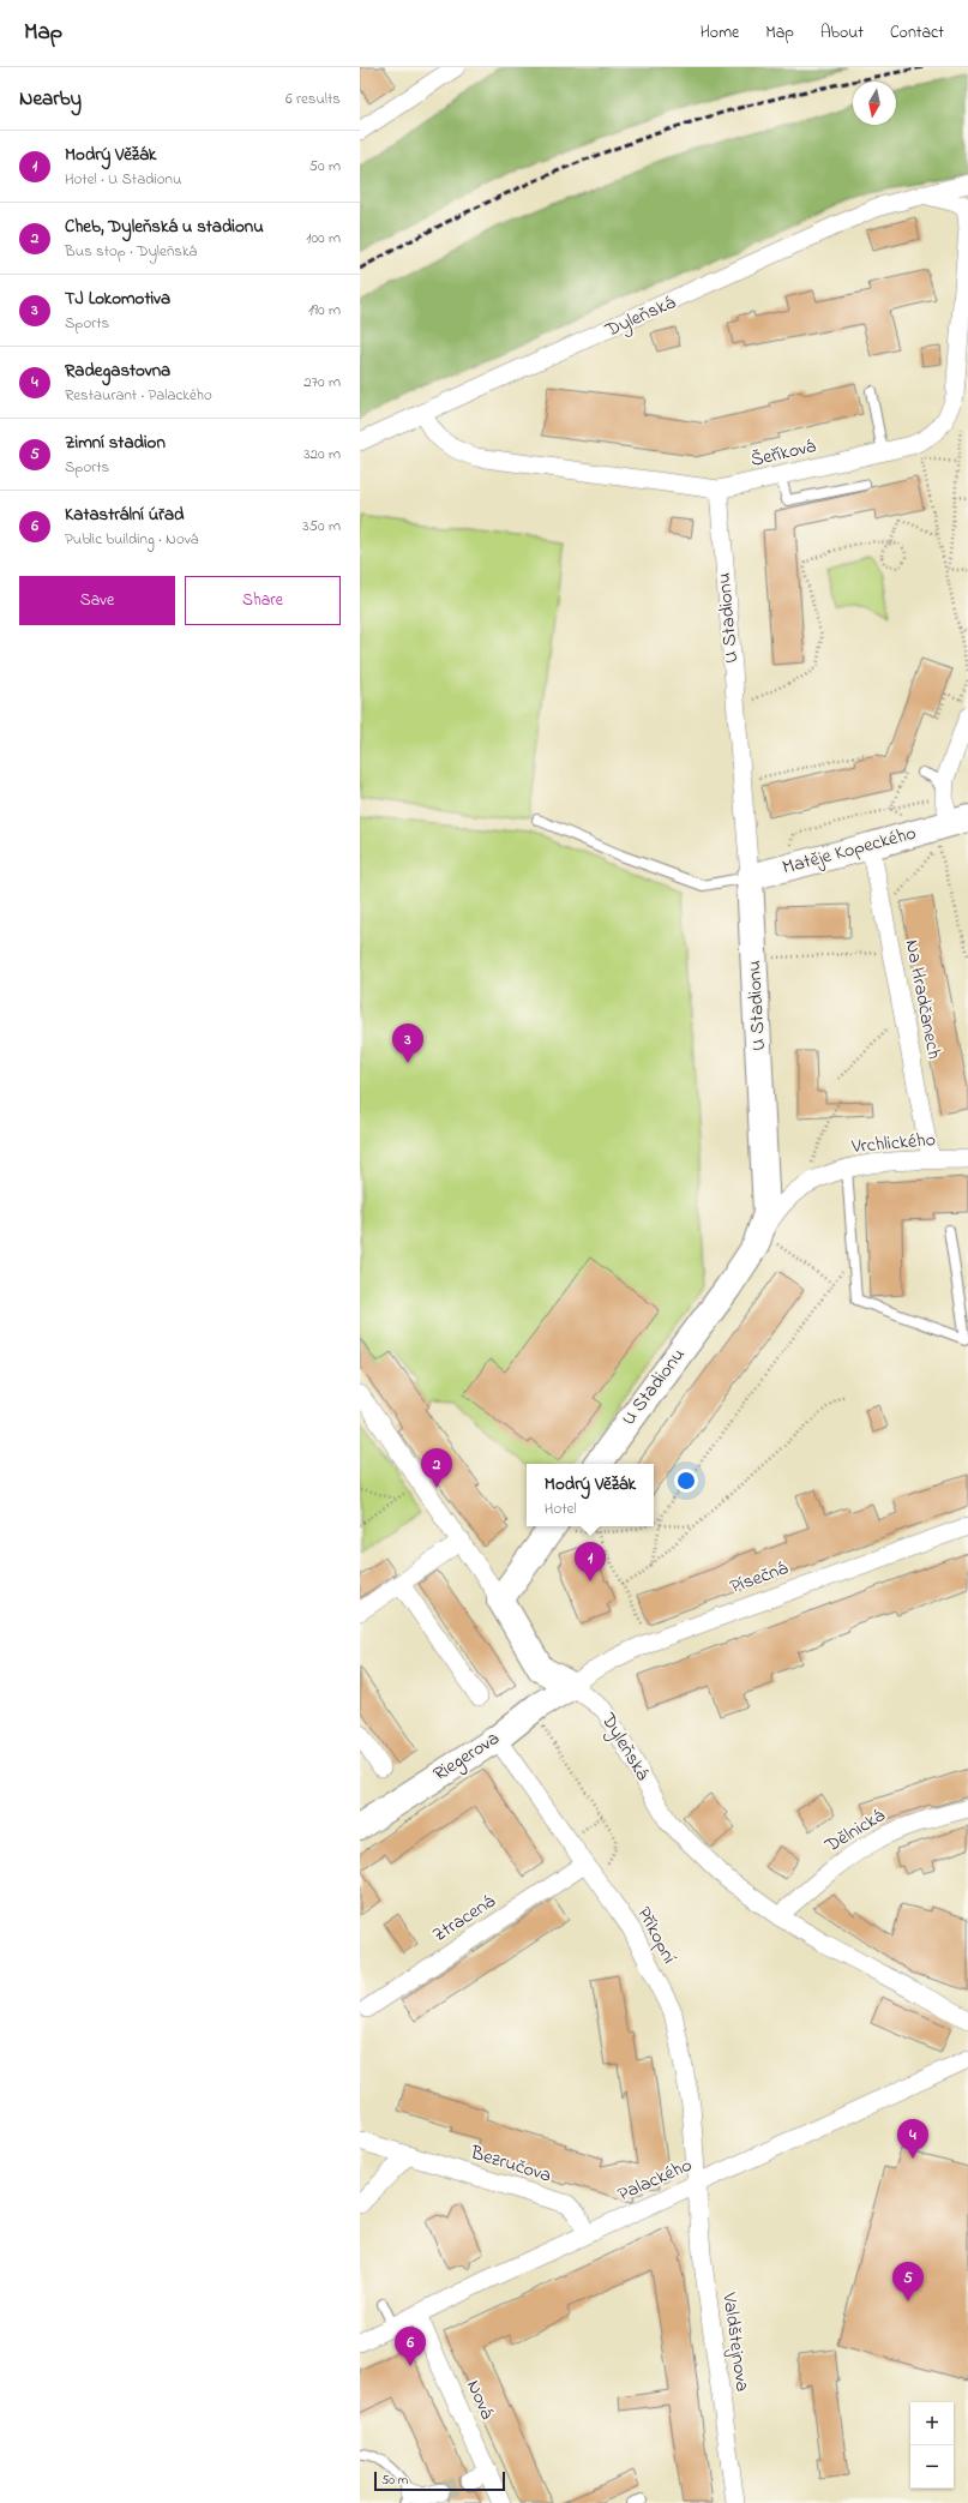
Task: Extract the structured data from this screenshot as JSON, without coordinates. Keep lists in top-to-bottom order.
{
  "streets": {
    "street": [
      "Dyleňská",
      "Šeříková",
      "U Stadionu",
      "Matěje Kopeckého",
      "Na Hradčanech",
      "Vrchlického",
      "Písečná",
      "Riegerova",
      "Dělnická",
      "Ztracená",
      "Příkopní",
      "Bezručova",
      "Palackého",
      "Valdštejnova",
      "Nová"
    ]
  },
  "crossings": [
    ["Dyleňská", "Šeříková"],
    ["Dyleňská", "Písečná"],
    ["Dyleňská", "Riegerova"],
    ["Dyleňská", "Dělnická"],
    ["Šeříková", "U Stadionu"],
    ["U Stadionu", "Matěje Kopeckého"],
    ["U Stadionu", "Vrchlického"],
    ["Matěje Kopeckého", "Na Hradčanech"],
    ["Na Hradčanech", "Vrchlického"],
    ["Písečná", "Riegerova"],
    ["Riegerova", "Příkopní"],
    ["Ztracená", "Příkopní"],
    ["Příkopní", "Palackého"],
    ["Příkopní", "Valdštejnova"],
    ["Bezručova", "Palackého"],
    ["Palackého", "Valdštejnova"],
    ["Palackého", "Nová"]
  ],
  "scale_bar": "50 m",
  "north": "bottom",
  "page": {
    "header": "Map",
    "nav": [
      "Home",
      "Map",
      "About",
      "Contact"
    ],
    "heading": ["Nearby", "6 results"],
    "list": [
      {
        "mark": "1",
        "name": "Modrý Věžák",
        "note": "Hotel · U Stadionu",
        "value": "50 m"
      },
      {
        "mark": "2",
        "name": "Cheb, Dyleňská u stadionu",
        "note": "Bus stop · Dyleňská",
        "value": "100 m"
      },
      {
        "mark": "3",
        "name": "TJ Lokomotiva",
        "note": "Sports",
        "value": "190 m"
      },
      {
        "mark": "4",
        "name": "Radegastovna",
        "note": "Restaurant · Palackého",
        "value": "270 m"
      },
      {
        "mark": "5",
        "name": "Zimní stadion",
        "note": "Sports",
        "value": "320 m"
      },
      {
        "mark": "6",
        "name": "Katastrální úřad",
        "note": "Public building · Nová",
        "value": "350 m"
      }
    ],
    "buttons": ["Save", "Share"],
    "pins": [
      "3",
      "2",
      "1",
      "4",
      "5",
      "6"
    ],
    "popup": ["Modrý Věžák", "Hotel"],
    "map_buttons": ["+", "−"],
    "scale": "50 m"
  }
}
